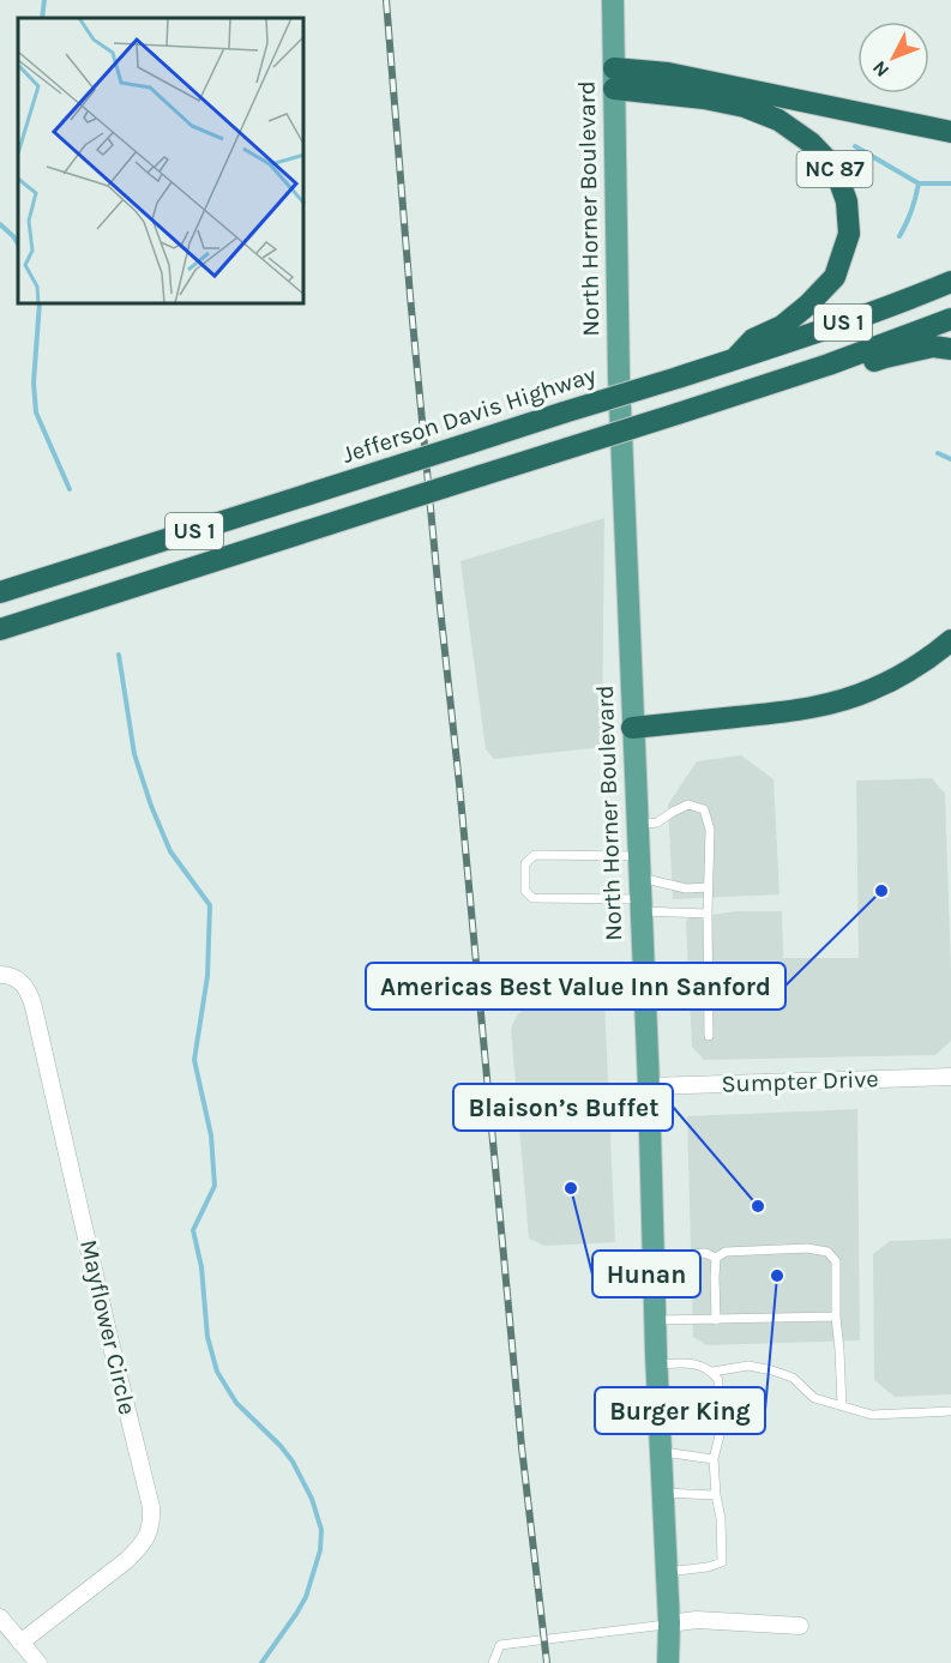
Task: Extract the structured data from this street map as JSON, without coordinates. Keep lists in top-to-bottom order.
{
  "streets": {
    "highway": ["NC 87", "US 1", "Jefferson Davis Highway"],
    "main road": ["North Horner Boulevard"],
    "street": ["Sumpter Drive", "Mayflower Circle"]
  },
  "crossings": [
    ["NC 87", "North Horner Boulevard"],
    ["NC 87", "Jefferson Davis Highway"],
    ["North Horner Boulevard", "Sumpter Drive"]
  ],
  "places": [
    "Americas Best Value Inn Sanford",
    "Hunan",
    "Blaison’s Buffet",
    "Burger King"
  ],
  "north": "bottom left"
}
